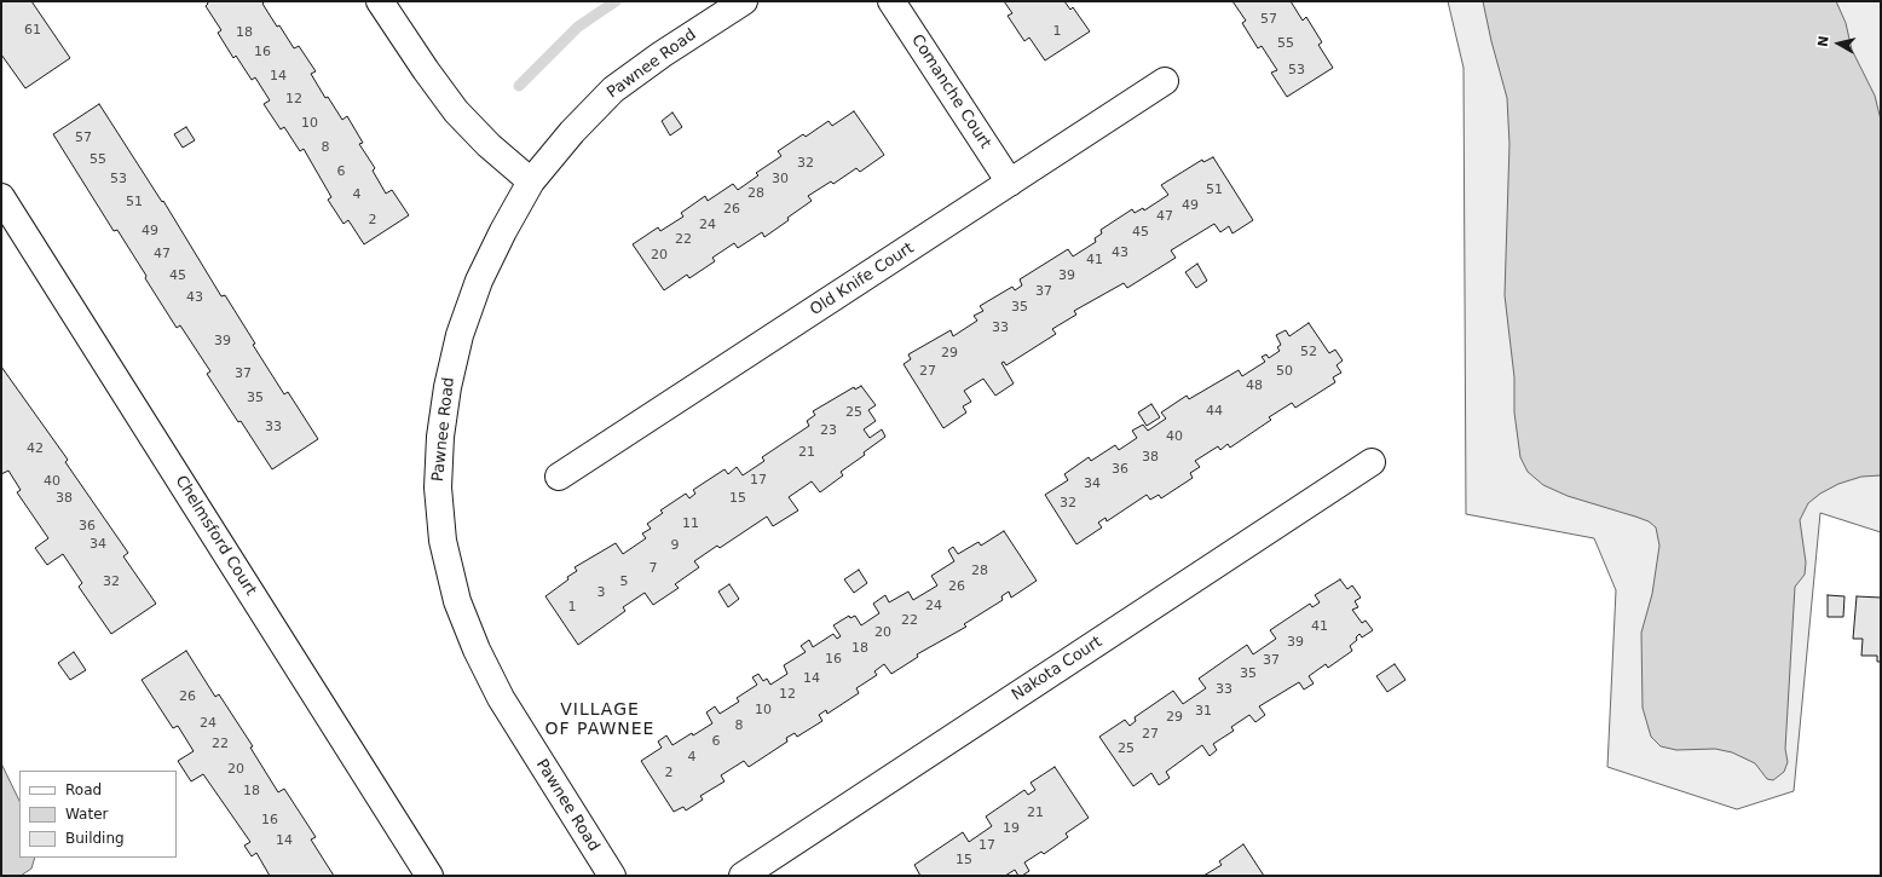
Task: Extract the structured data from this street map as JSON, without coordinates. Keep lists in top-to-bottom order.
{
  "streets": {
    "street": [
      "Pawnee Road",
      "Comanche Court",
      "Old Knife Court",
      "Chelmsford Court",
      "Nakota Court"
    ]
  },
  "crossings": [
    ["Comanche Court", "Old Knife Court"]
  ],
  "districts": ["VILLAGE OF PAWNEE"],
  "house_numbers": [
    "57",
    "61",
    "1",
    "18",
    "55",
    "16",
    "53",
    "14",
    "12",
    "10",
    "57",
    "8",
    "55",
    "32",
    "6",
    "53",
    "30",
    "51",
    "28",
    "4",
    "51",
    "49",
    "26",
    "47",
    "2",
    "24",
    "49",
    "45",
    "22",
    "43",
    "47",
    "20",
    "41",
    "45",
    "39",
    "37",
    "43",
    "35",
    "33",
    "39",
    "52",
    "29",
    "27",
    "50",
    "37",
    "48",
    "35",
    "44",
    "25",
    "33",
    "23",
    "40",
    "42",
    "21",
    "38",
    "36",
    "17",
    "40",
    "34",
    "38",
    "15",
    "32",
    "11",
    "36",
    "34",
    "9",
    "7",
    "28",
    "32",
    "5",
    "26",
    "3",
    "24",
    "1",
    "22",
    "41",
    "20",
    "39",
    "18",
    "16",
    "37",
    "35",
    "14",
    "33",
    "12",
    "26",
    "10",
    "31",
    "29",
    "24",
    "8",
    "27",
    "6",
    "22",
    "25",
    "4",
    "20",
    "2",
    "18",
    "21",
    "16",
    "19",
    "14",
    "17",
    "15"
  ],
  "legend": ["Road", "Water", "Building"],
  "north": "left"
}
